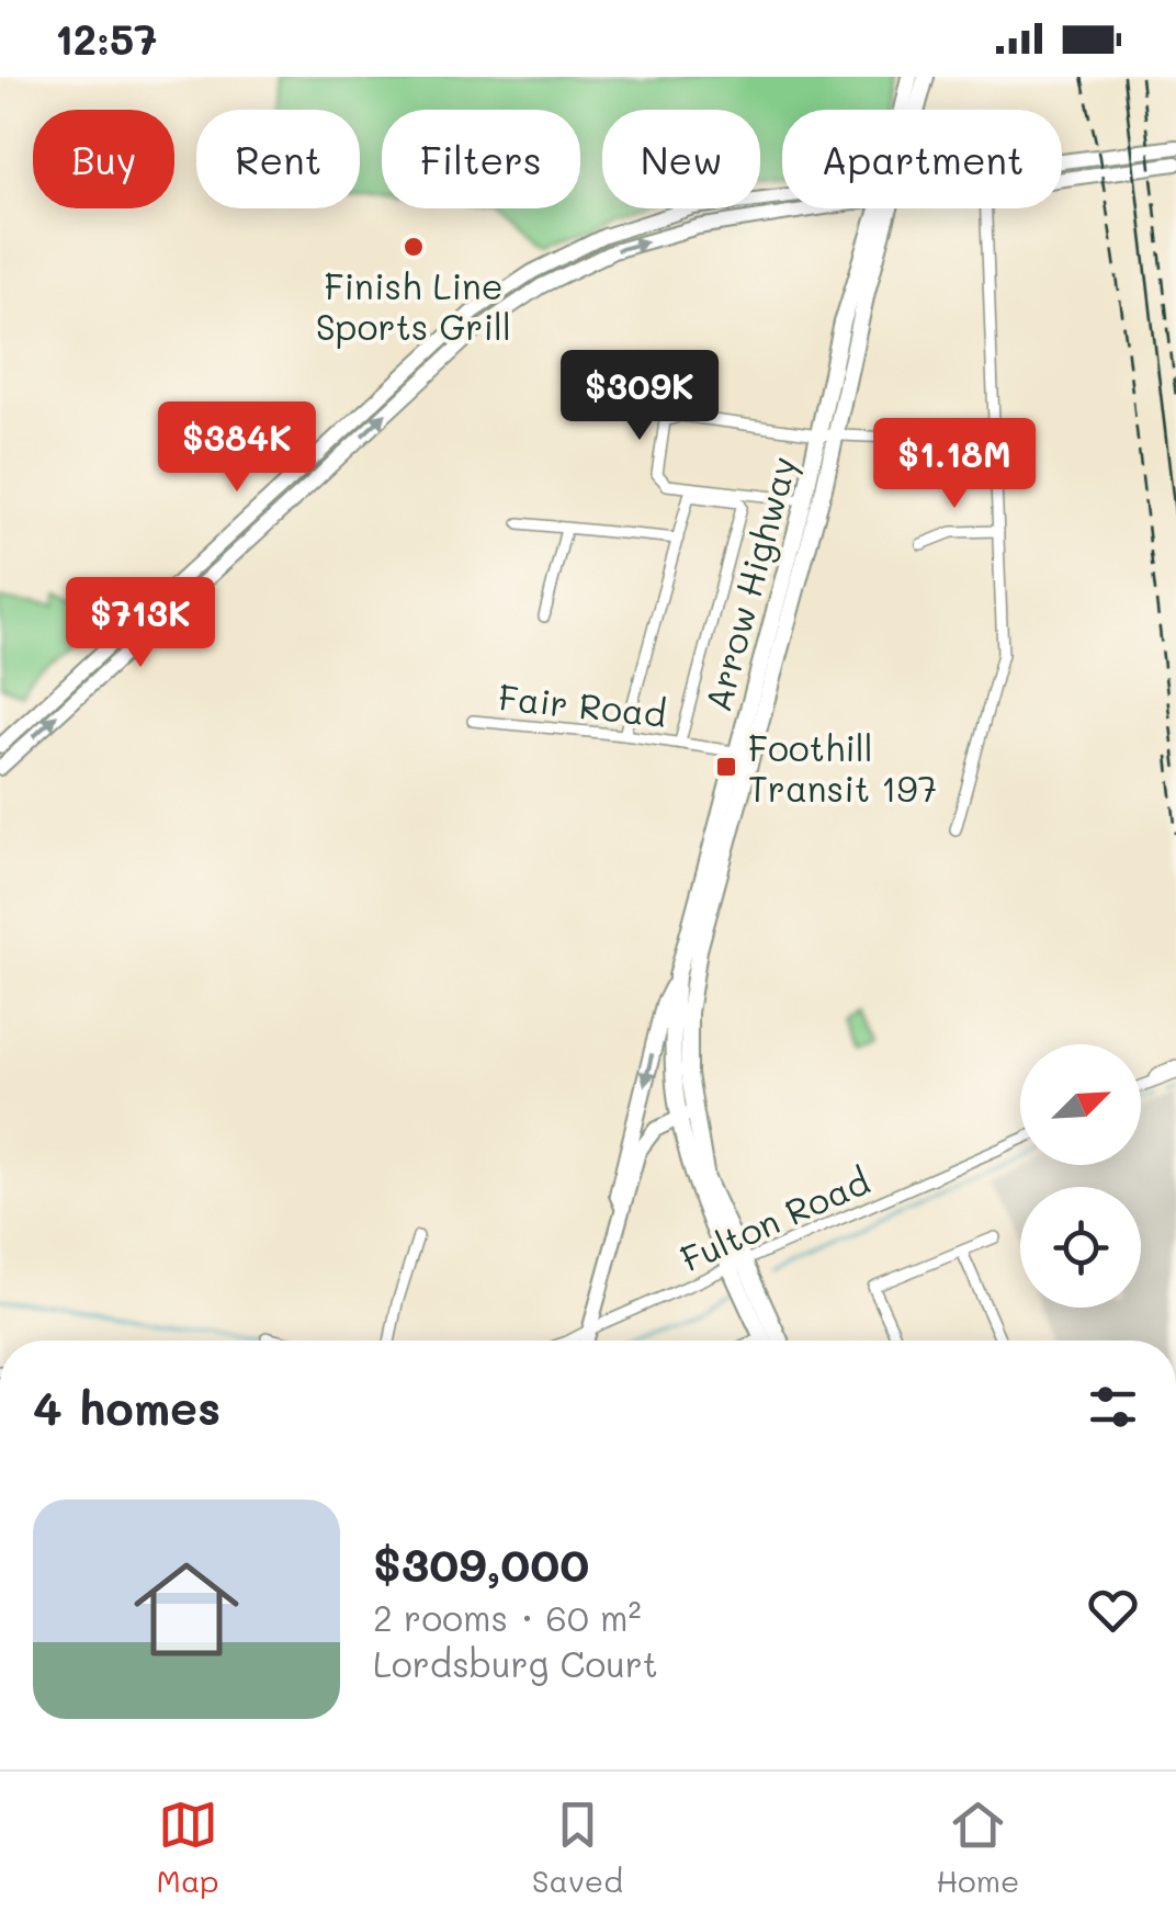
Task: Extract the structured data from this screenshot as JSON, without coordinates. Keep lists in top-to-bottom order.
{
  "streets": {
    "main road": ["Arrow Highway"],
    "street": ["Fair Road", "Fulton Road"]
  },
  "crossings": [
    ["Arrow Highway", "Fair Road"]
  ],
  "places": {
    "other": ["Finish Line Sports Grill"],
    "transit": ["Foothill Transit 197"]
  },
  "north": "top right",
  "page": {
    "status": "12:57",
    "chip": [
      "Buy",
      "Rent",
      "Filters",
      "New",
      "Apartment"
    ],
    "price": [
      "$309K",
      "$384K",
      "$1.18M",
      "$713K"
    ],
    "heading": "4 homes",
    "list": [
      {
        "name": "$309,000",
        "note": "2 rooms · 60 m² · Lordsburg Court"
      }
    ],
    "tabs": ["Map", "Saved", "Home"]
  }
}
